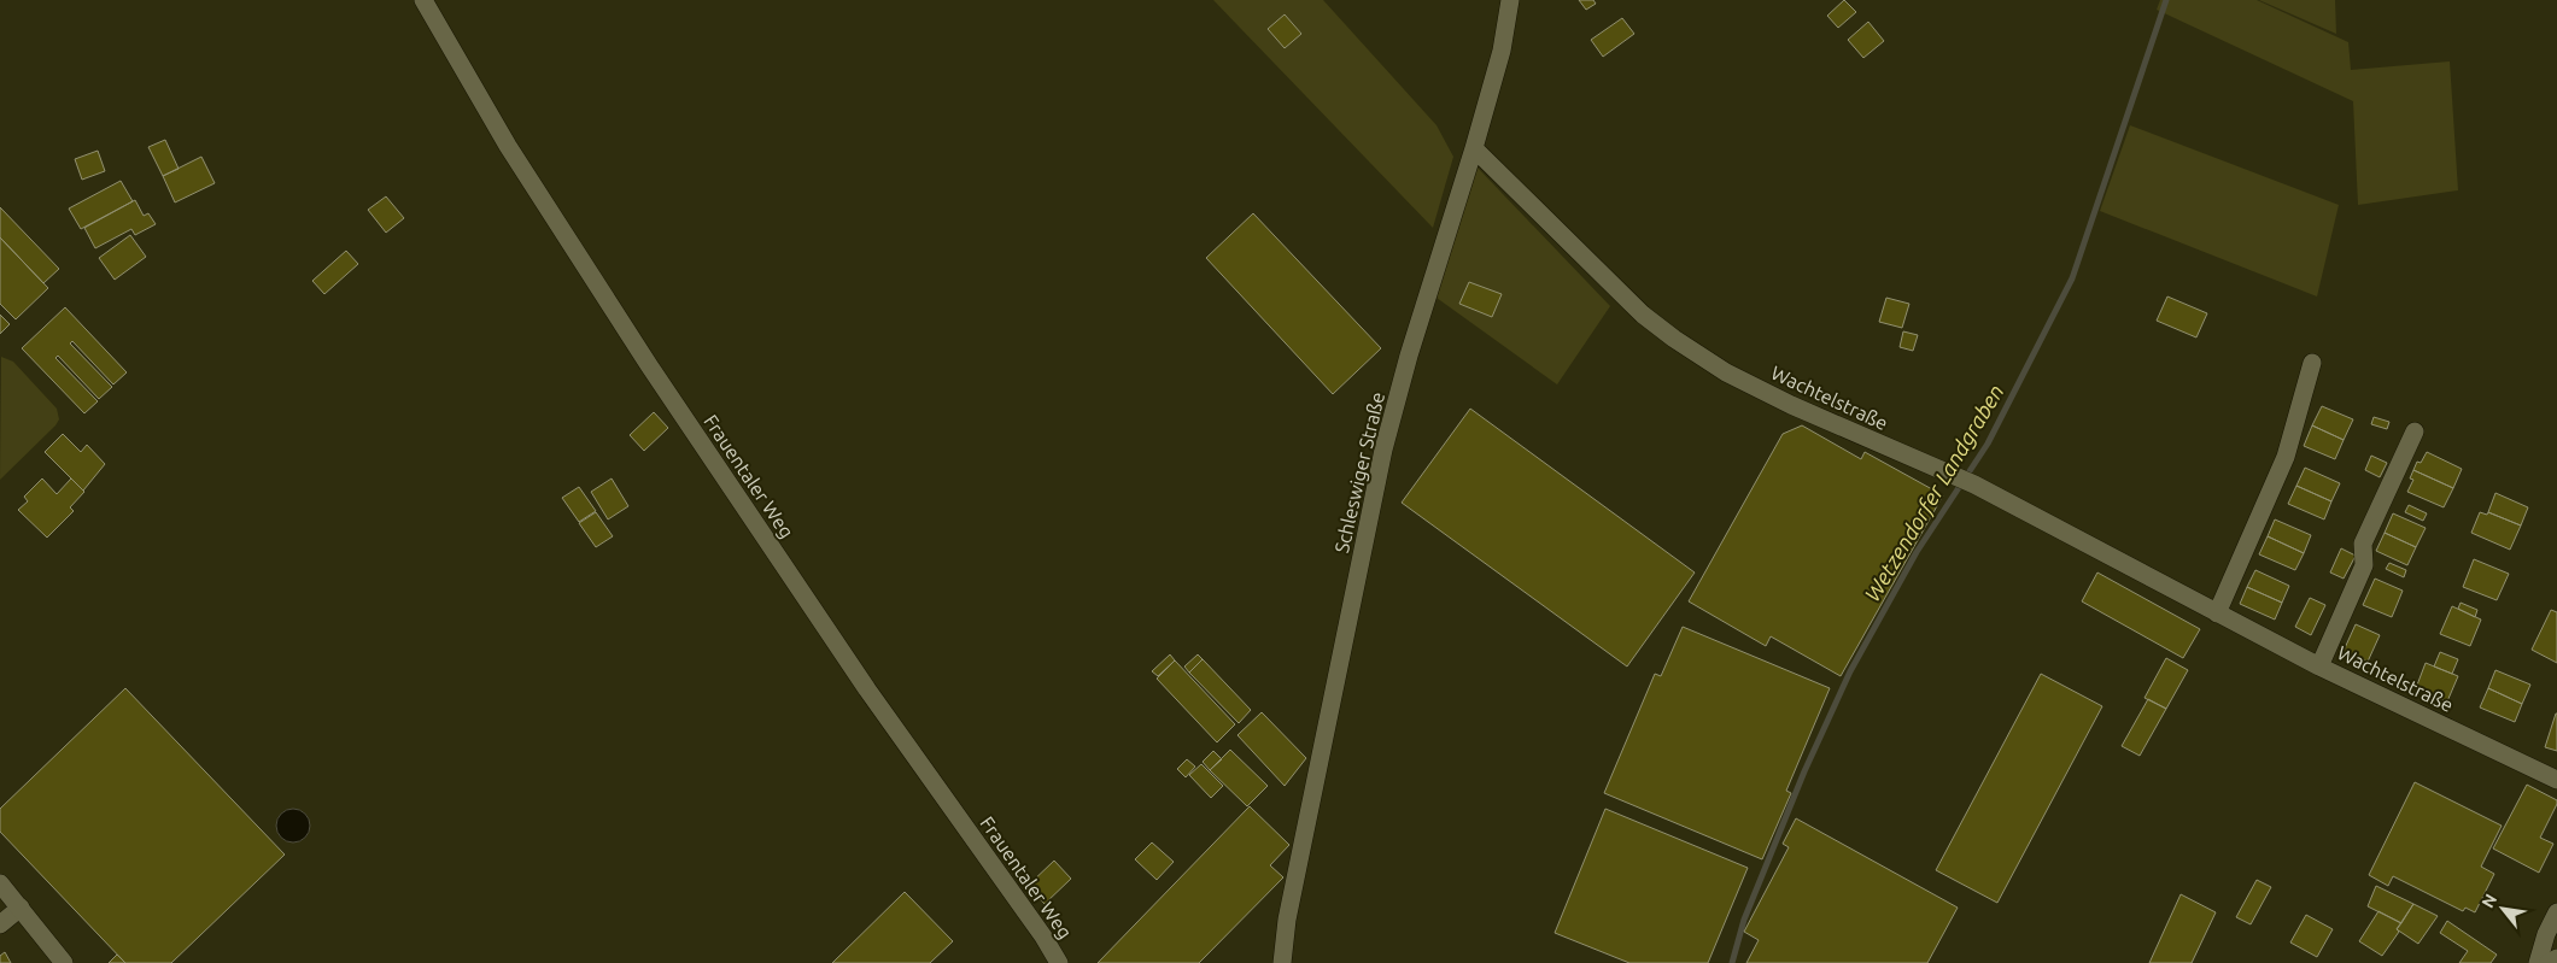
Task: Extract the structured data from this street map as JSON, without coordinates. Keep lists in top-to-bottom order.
{
  "streets": {
    "street": ["Wachtelstraße", "Schleswiger Straße", "Frauentaler Weg"]
  },
  "crossings": [
    ["Wachtelstraße", "Schleswiger Straße"]
  ],
  "water": ["Wetzendorfer Landgraben"],
  "north": "top left"
}
